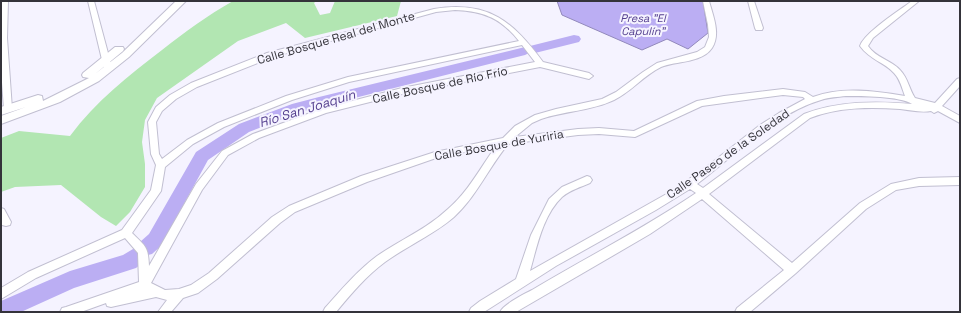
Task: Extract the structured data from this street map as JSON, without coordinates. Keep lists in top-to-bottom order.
{
  "streets": {
    "street": [
      "Calle Bosque Real del Monte",
      "Calle Bosque de Río Frío",
      "Calle Bosque de Yuriria",
      "Calle Paseo de la Soledad"
    ]
  },
  "crossings": [
    ["Calle Bosque Real del Monte", "Calle Bosque de Río Frío"],
    ["Calle Bosque de Río Frío", "Calle Bosque de Yuriria"],
    ["Calle Bosque de Yuriria", "Calle Paseo de la Soledad"]
  ],
  "water": ["Presa \"El Capulín\"", "Río San Joaquín"]
}
